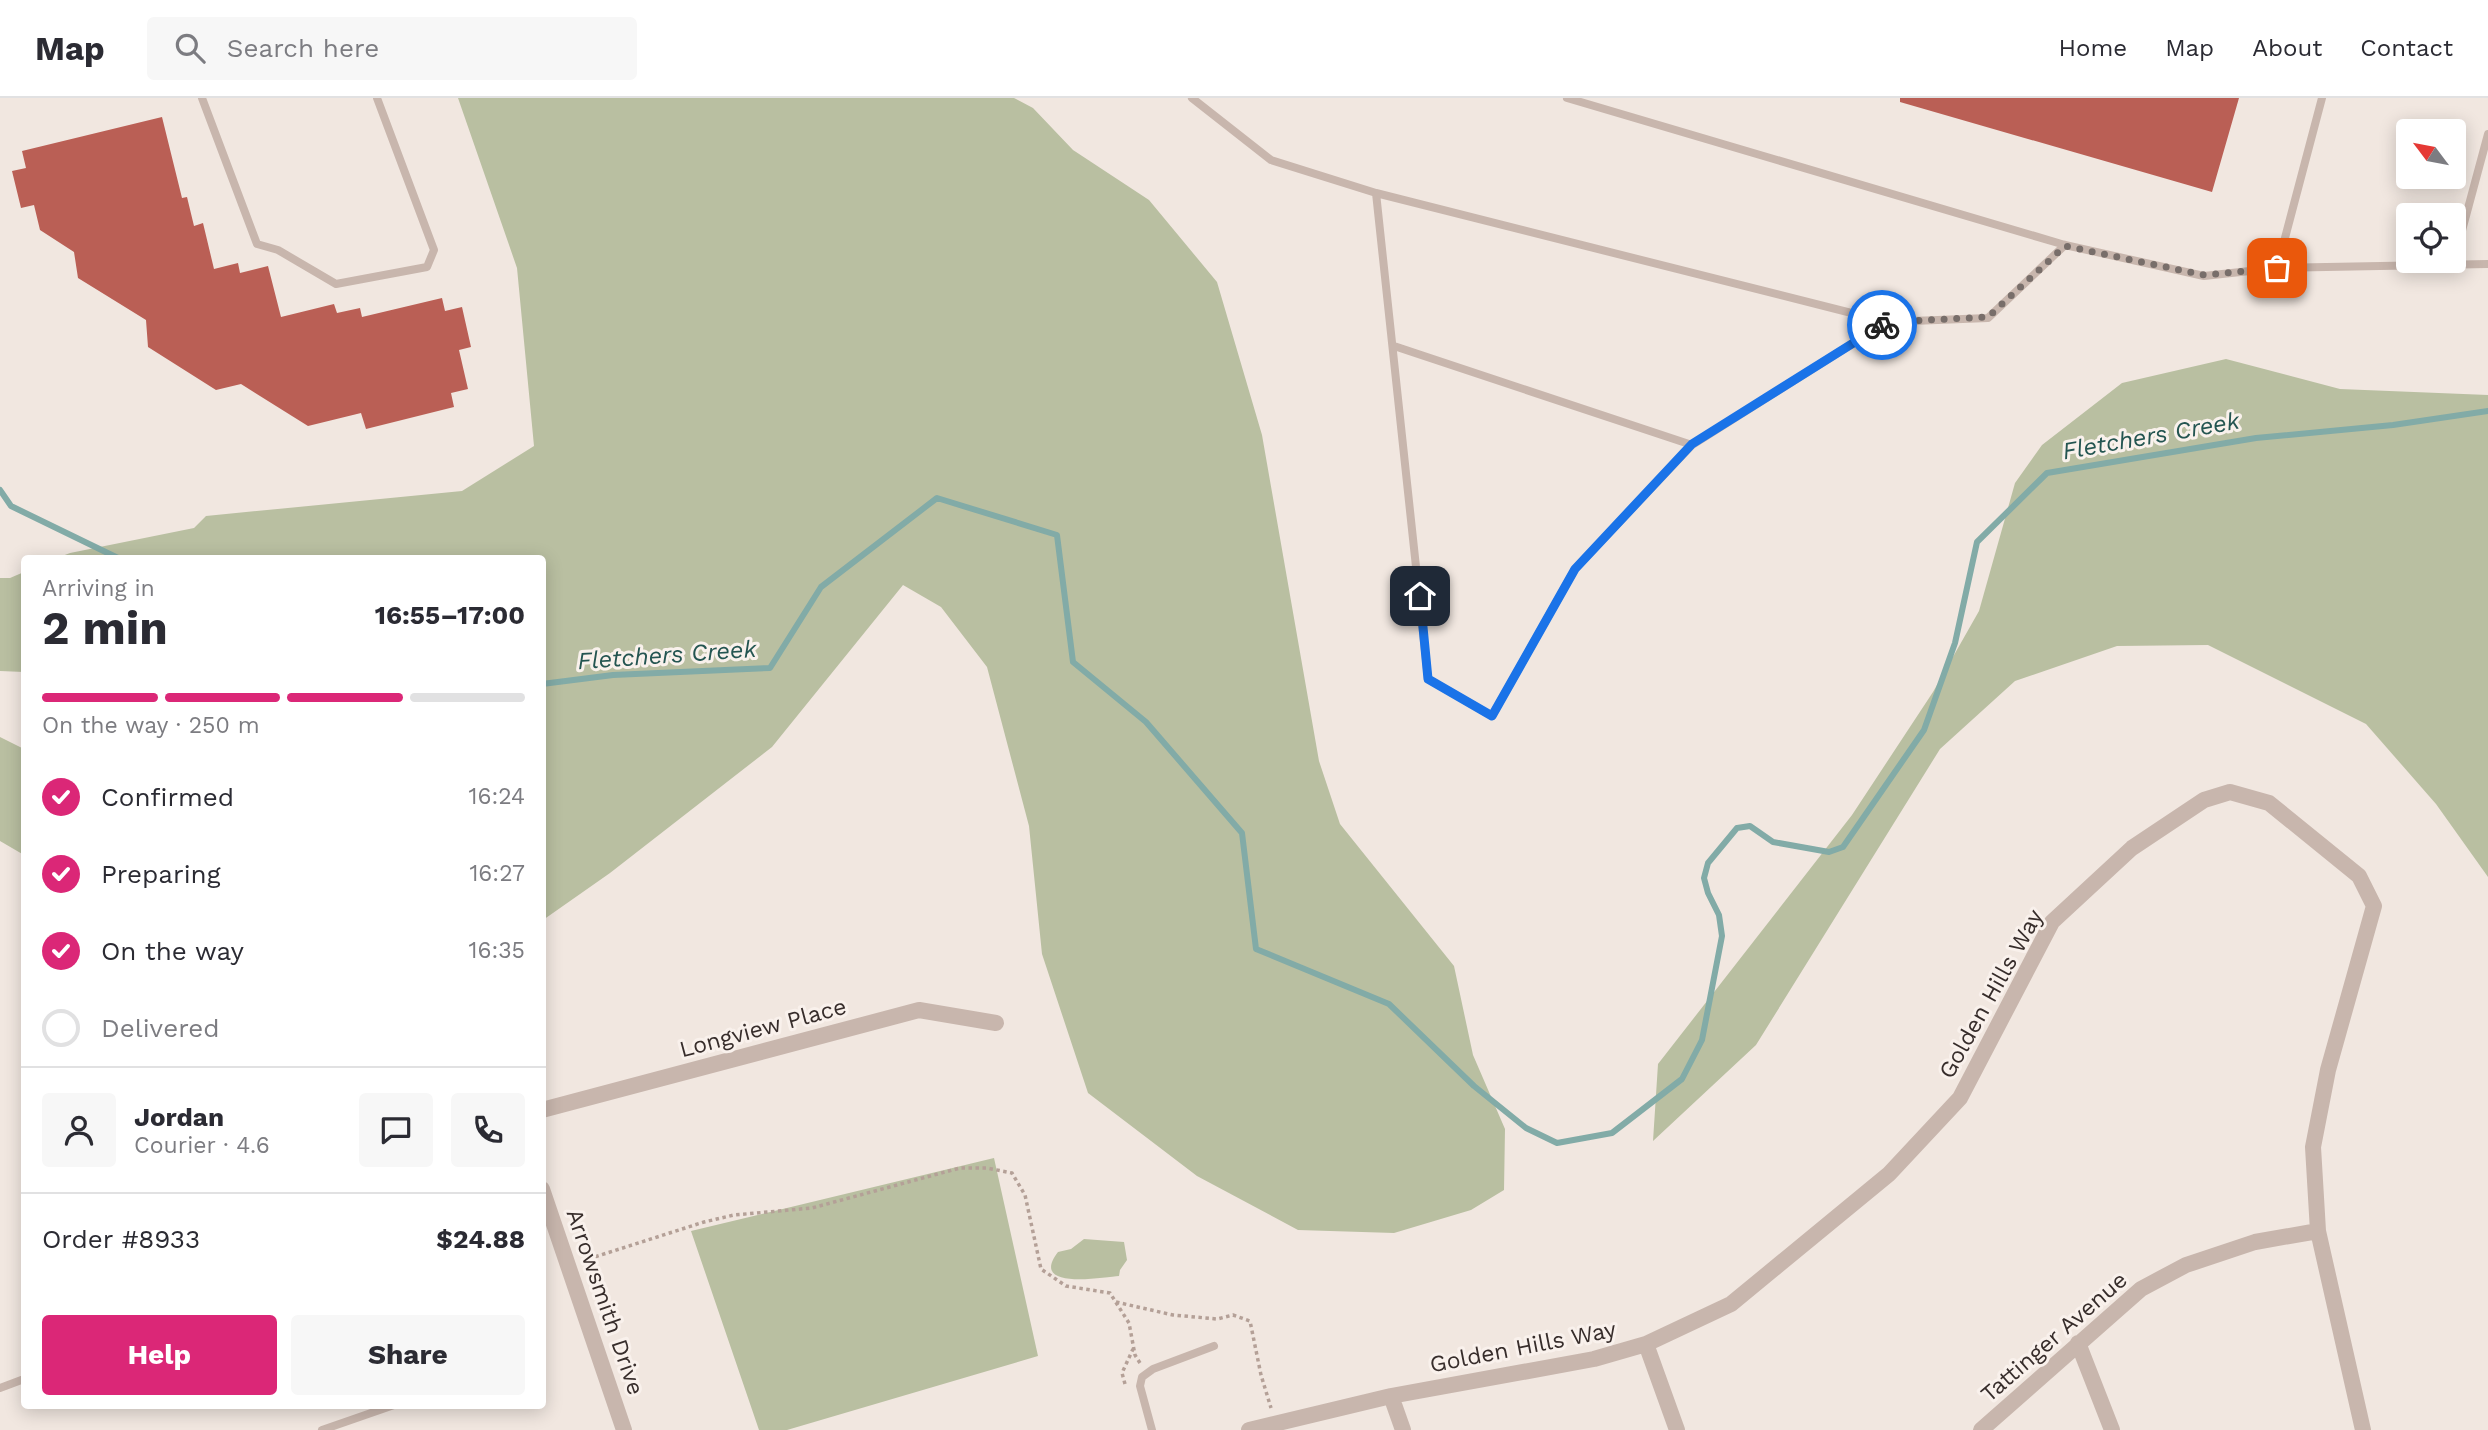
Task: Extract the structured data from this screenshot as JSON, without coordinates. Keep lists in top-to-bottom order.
{
  "streets": {
    "street": [
      "Golden Hills Way",
      "Longview Place",
      "Arrowsmith Drive",
      "Tattinger Avenue"
    ]
  },
  "crossings": [
    ["Golden Hills Way", "Tattinger Avenue"]
  ],
  "water": ["Fletchers Creek"],
  "north": "top left",
  "page": {
    "header": "Map",
    "search": "Search here",
    "nav": [
      "Home",
      "Map",
      "About",
      "Contact"
    ],
    "heading": ["2 min", "Arriving in", "16:55–17:00"],
    "panel": [
      "Jordan",
      "Courier · 4.6",
      "Order #8933",
      "$24.88"
    ],
    "bar": "On the way · 250 m",
    "list": [
      ["Confirmed", "16:24"],
      ["Preparing", "16:27"],
      ["On the way", "16:35"],
      "Delivered"
    ],
    "buttons": ["Help", "Share"]
  }
}
